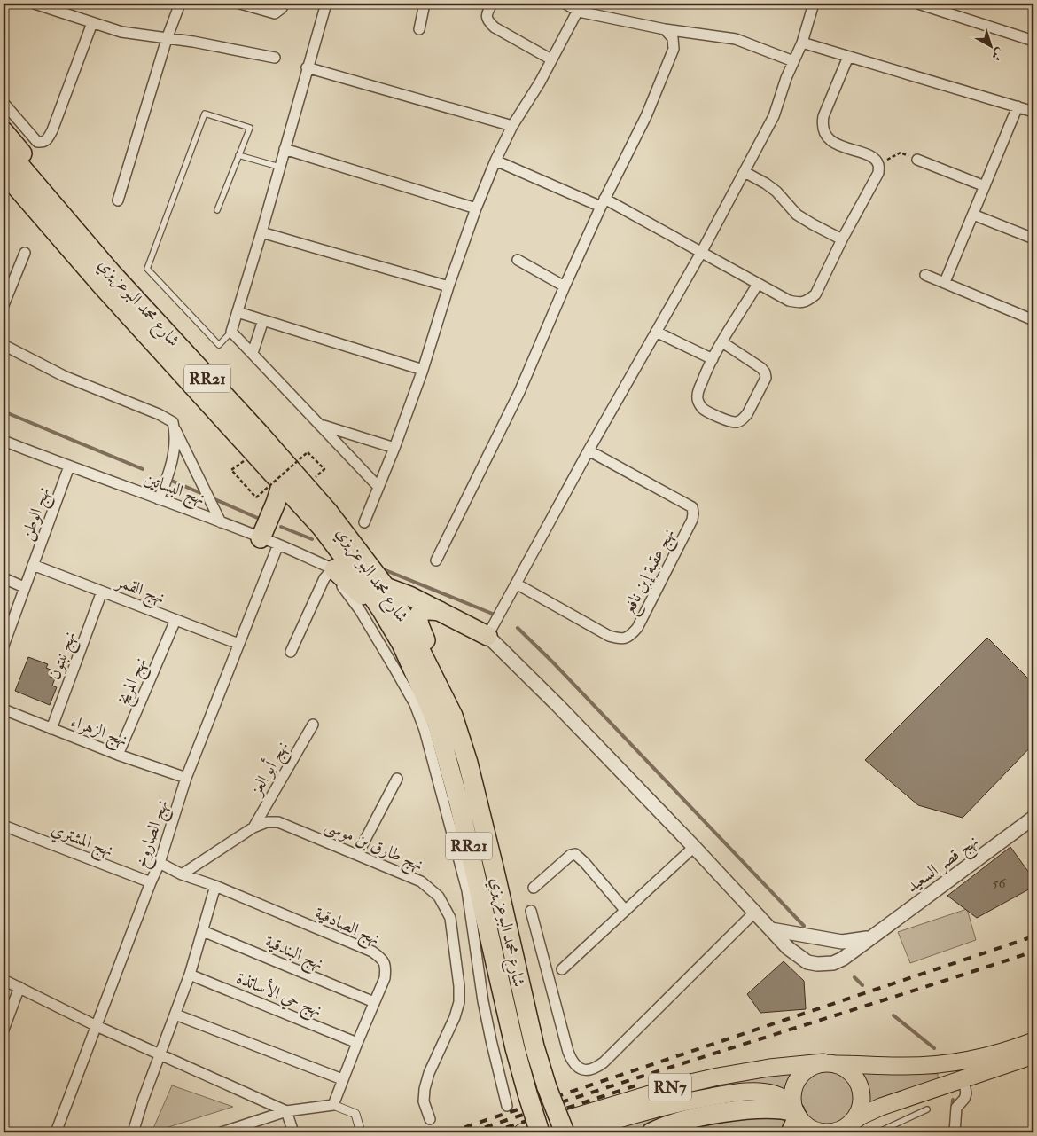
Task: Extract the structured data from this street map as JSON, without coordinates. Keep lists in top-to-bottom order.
{
  "streets": {
    "highway": ["شارع محمد البوعزيزي", "RR21"],
    "main road": ["RN7"],
    "street": [
      "نهج البساتين",
      "نهج الوطن",
      "نهج عقبة إبن نافع",
      "نهج القمر",
      "نهج نبتون",
      "نهج المريخ",
      "نهج الزهراء",
      "نهج أبو العز",
      "نهج الصاروخ",
      "نهج المشتري",
      "نهج طارق بن موسى",
      "نهج قصر السعيد",
      "نهج الصادقية",
      "نهج البندقية",
      "نهج حي الأساتذة"
    ]
  },
  "crossings": [
    ["شارع محمد البوعزيزي", "RR21"],
    ["نهج البساتين", "نهج الوطن"],
    ["نهج البساتين", "نهج الصاروخ"],
    ["نهج الوطن", "نهج القمر"],
    ["نهج القمر", "نهج نبتون"],
    ["نهج القمر", "نهج المريخ"],
    ["نهج القمر", "نهج الصاروخ"],
    ["نهج نبتون", "نهج الزهراء"],
    ["نهج المريخ", "نهج الزهراء"],
    ["نهج الزهراء", "نهج الصاروخ"],
    ["نهج أبو العز", "نهج طارق بن موسى"],
    ["نهج الصاروخ", "نهج المشتري"],
    ["نهج الصاروخ", "نهج الصادقية"],
    ["نهج طارق بن موسى", "نهج الصادقية"],
    ["نهج الصادقية", "نهج البندقية"],
    ["نهج الصادقية", "نهج حي الأساتذة"]
  ],
  "house_numbers": ["56"],
  "north": "bottom right"
}
